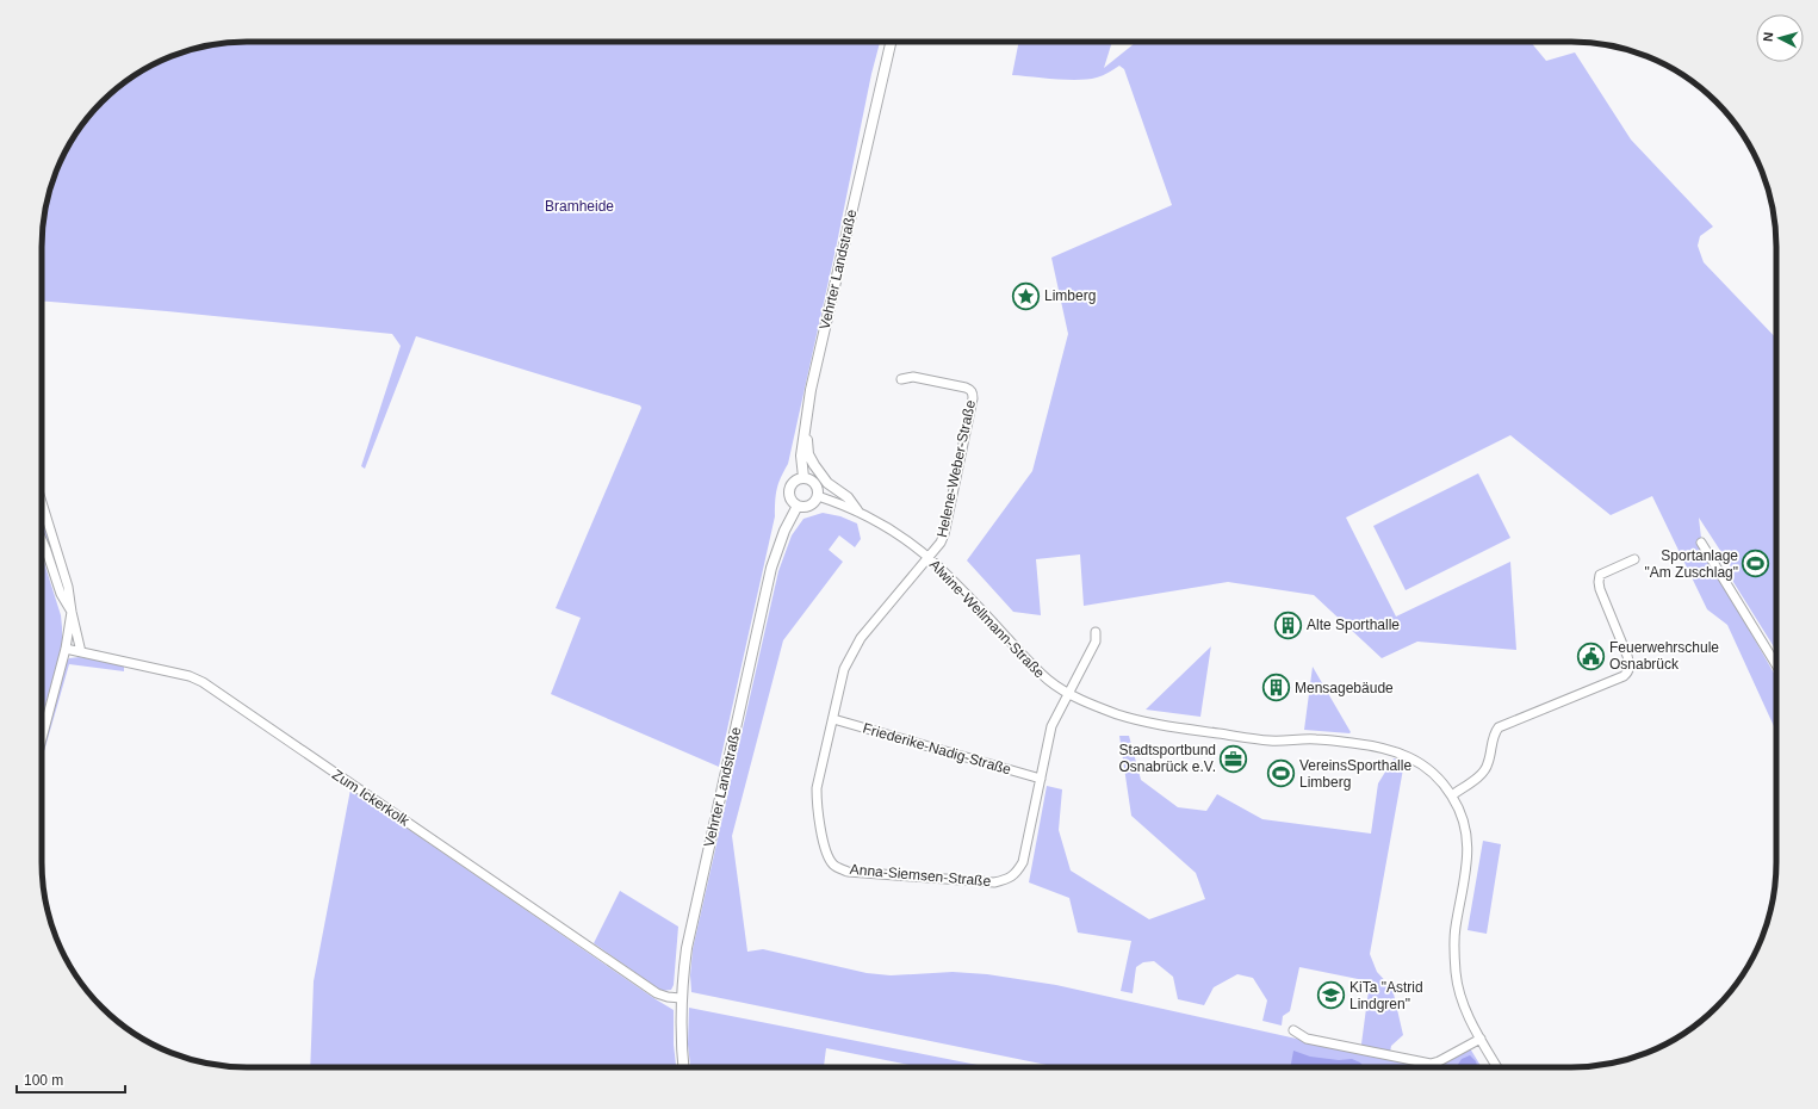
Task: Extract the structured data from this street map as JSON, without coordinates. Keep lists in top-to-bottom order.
{
  "streets": {
    "main road": ["Vehrter Landstraße"],
    "street": [
      "Helene-Weber-Straße",
      "Alwine-Wellmann-Straße",
      "Friederike-Nadig-Straße",
      "Zum Ickerkolk",
      "Anna-Siemsen-Straße"
    ]
  },
  "crossings": [
    ["Vehrter Landstraße", "Alwine-Wellmann-Straße"],
    ["Vehrter Landstraße", "Zum Ickerkolk"],
    ["Helene-Weber-Straße", "Alwine-Wellmann-Straße"],
    ["Helene-Weber-Straße", "Anna-Siemsen-Straße"],
    ["Alwine-Wellmann-Straße", "Anna-Siemsen-Straße"],
    ["Friederike-Nadig-Straße", "Anna-Siemsen-Straße"]
  ],
  "parks": ["Bramheide"],
  "places": {
    "place": ["Limberg"],
    "sports": ["Sportanlage \"Am Zuschlag\"", "VereinsSporthalle Limberg"],
    "building": ["Alte Sporthalle", "Mensagebäude"],
    "public building": ["Feuerwehrschule Osnabrück"],
    "office": ["Stadtsportbund Osnabrück e.V."],
    "school or university": ["KiTa \"Astrid Lindgren\""]
  },
  "scale_bar": "100 m",
  "north": "left"
}
